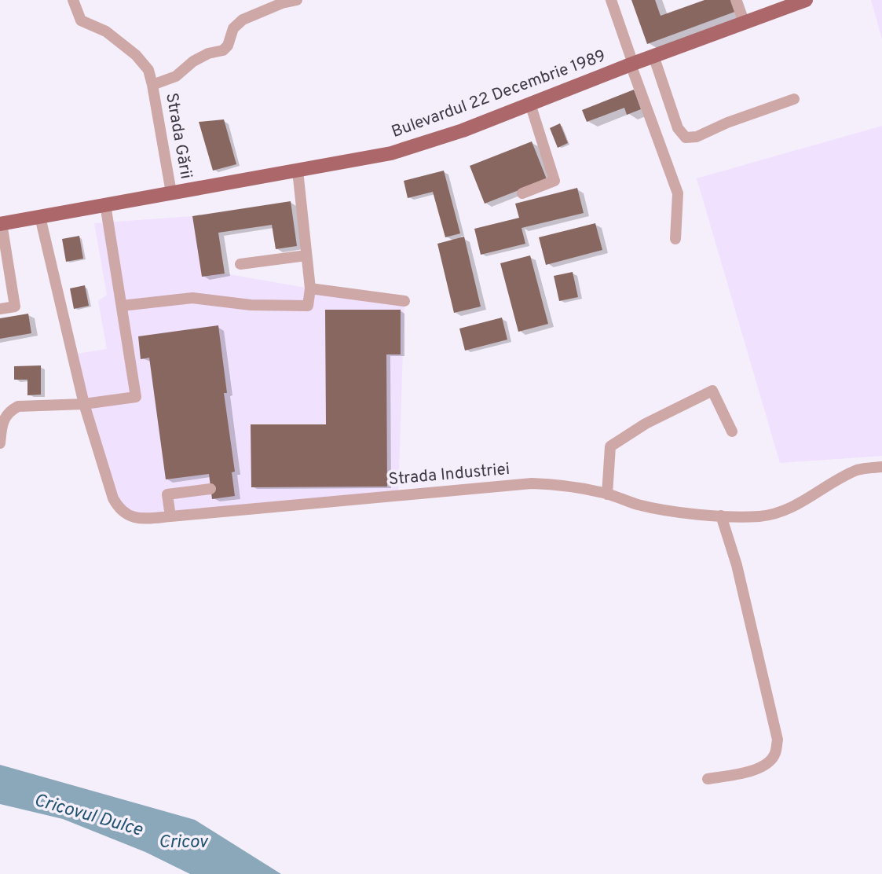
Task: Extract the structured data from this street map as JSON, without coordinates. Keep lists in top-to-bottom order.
{
  "streets": {
    "main road": ["Bulevardul 22 Decembrie 1989"],
    "street": ["Strada Gării", "Strada Industriei"]
  },
  "crossings": [
    ["Bulevardul 22 Decembrie 1989", "Strada Gării"],
    ["Bulevardul 22 Decembrie 1989", "Strada Industriei"]
  ],
  "water": ["Cricovul Dulce", "Cricov"]
}
